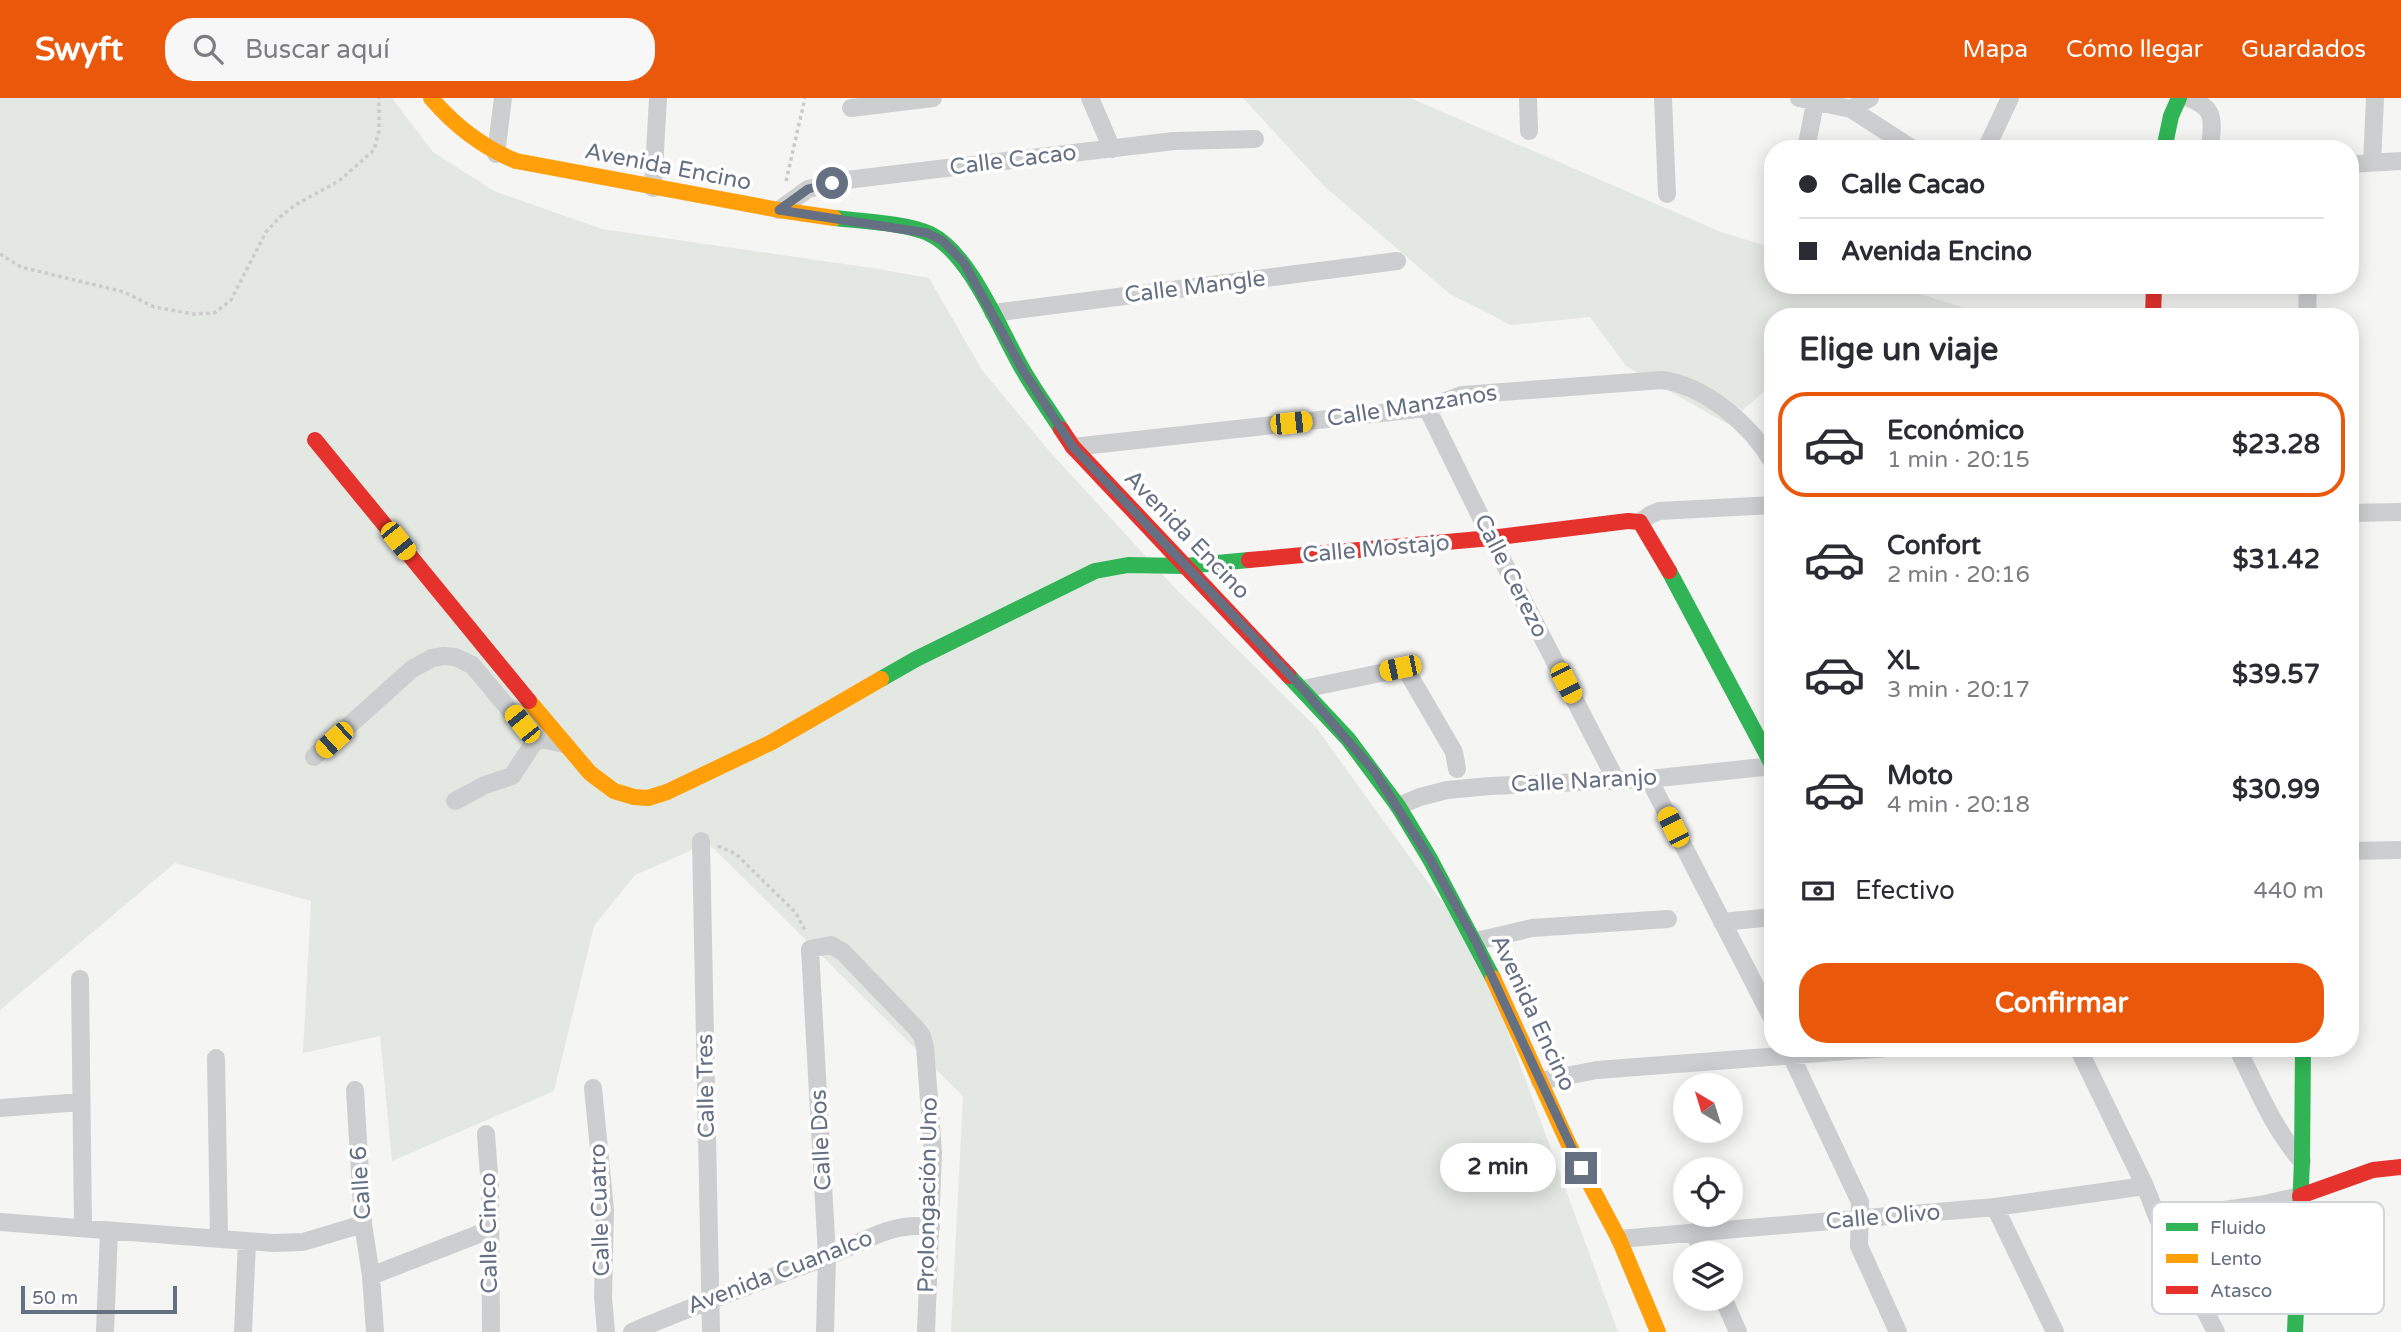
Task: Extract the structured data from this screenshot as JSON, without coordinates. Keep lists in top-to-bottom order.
{
  "streets": {
    "street": [
      "Calle Cacao",
      "Avenida Encino",
      "Calle Mangle",
      "Calle Manzanos",
      "Calle Mostajo",
      "Calle Cerezo",
      "Calle Naranjo",
      "Calle Tres",
      "Calle Dos",
      "Calle 6",
      "Prolongación Uno",
      "Calle Cuatro",
      "Calle Olivo",
      "Calle Cinco",
      "Avenida Cuanalco"
    ]
  },
  "crossings": [
    ["Calle Cacao", "Avenida Encino"],
    ["Avenida Encino", "Calle Mangle"],
    ["Avenida Encino", "Calle Manzanos"],
    ["Avenida Encino", "Calle Mostajo"],
    ["Avenida Encino", "Calle Naranjo"],
    ["Avenida Encino", "Calle Olivo"],
    ["Calle Manzanos", "Calle Cerezo"],
    ["Calle Mostajo", "Calle Cerezo"],
    ["Calle Cerezo", "Calle Naranjo"],
    ["Calle Tres", "Avenida Cuanalco"],
    ["Calle Dos", "Prolongación Uno"],
    ["Calle Dos", "Avenida Cuanalco"],
    ["Prolongación Uno", "Avenida Cuanalco"]
  ],
  "legend": ["Fluido", "Lento", "Atasco"],
  "scale_bar": "50 m",
  "north": "top left",
  "page": {
    "header": "Swyft",
    "search": "Buscar aquí",
    "nav": ["Mapa", "Cómo llegar", "Guardados"],
    "banner": ["Calle Cacao", "Avenida Encino"],
    "heading": "Elige un viaje",
    "list": [
      {
        "name": "Económico",
        "note": "1 min · 20:15",
        "value": "$23.28"
      },
      {
        "name": "Confort",
        "note": "2 min · 20:16",
        "value": "$31.42"
      },
      {
        "name": "XL",
        "note": "3 min · 20:17",
        "value": "$39.57"
      },
      {
        "name": "Moto",
        "note": "4 min · 20:18",
        "value": "$30.99"
      }
    ],
    "pay": ["Efectivo", "440 m"],
    "buttons": "Confirmar",
    "bubble": "2 min",
    "scale": "50 m"
  }
}
